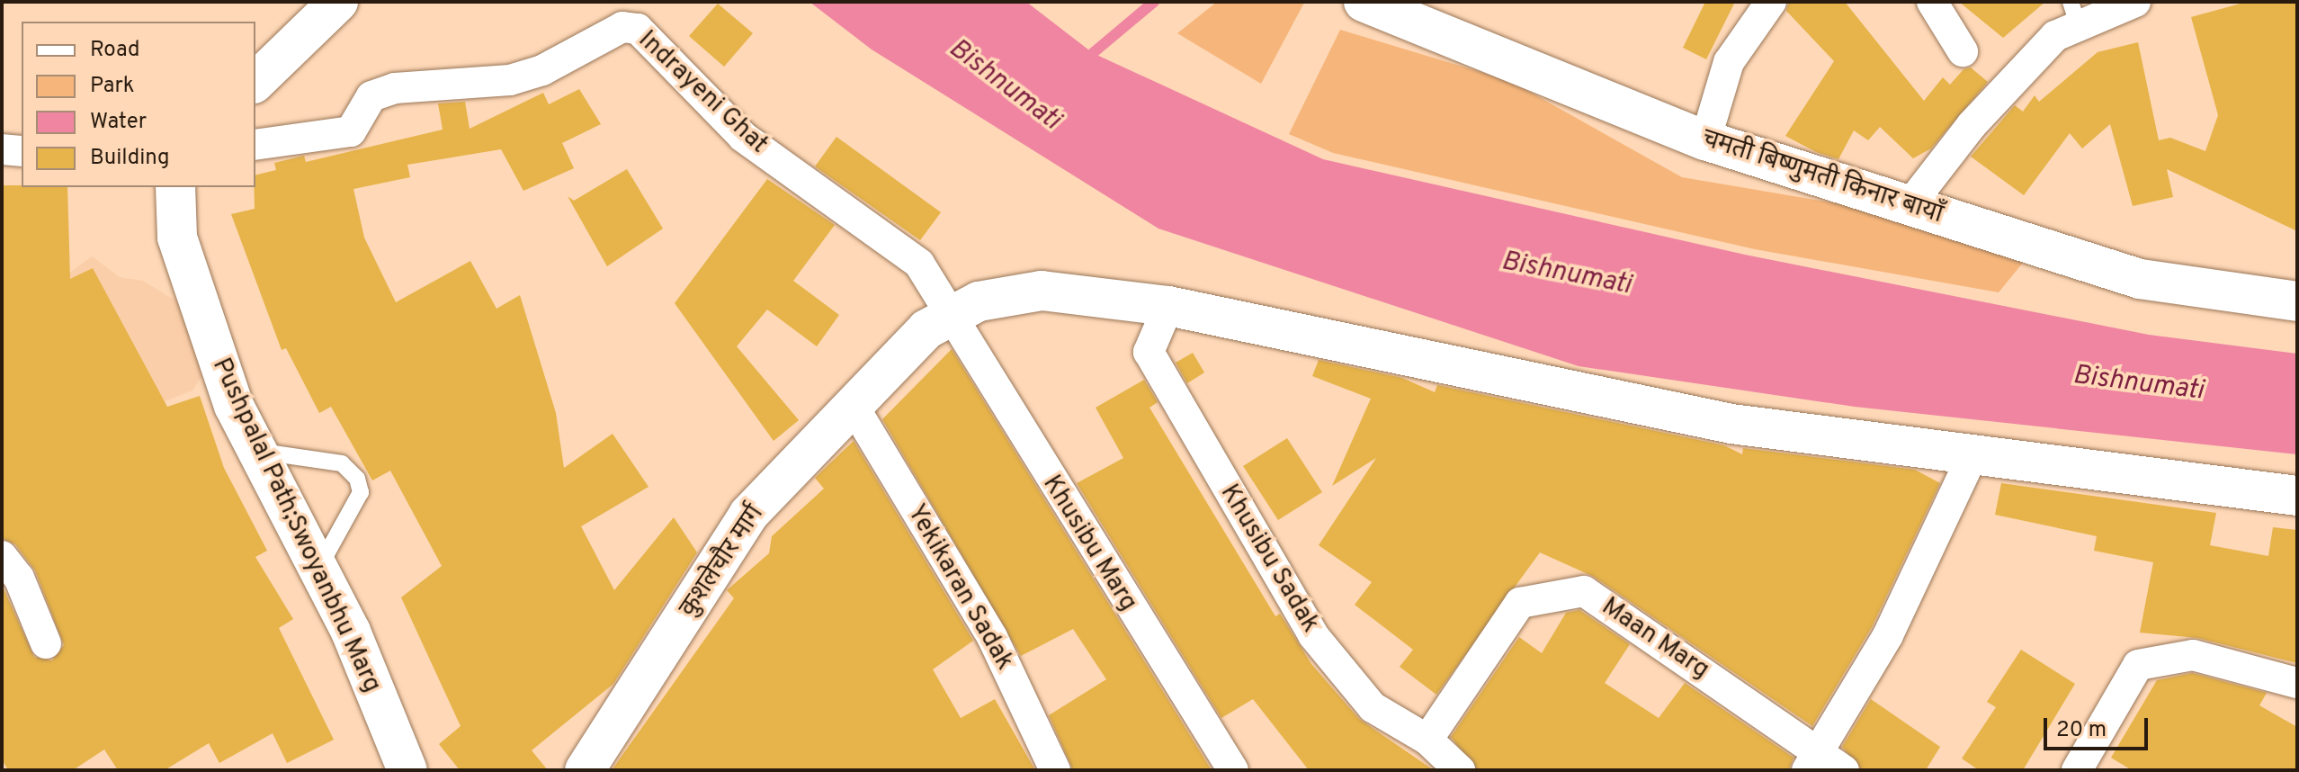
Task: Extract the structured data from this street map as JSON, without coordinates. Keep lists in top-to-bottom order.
{
  "streets": {
    "main road": ["चमती बिष्णुमती किनार बायाँ", "Pushpalal Path;Swoyanbhu Marg", "कुशलेचौर मार्ग"],
    "street": [
      "Indrayeni Ghat",
      "Khusibu Marg",
      "Khusibu Sadak",
      "Yekikaran Sadak",
      "Maan Marg"
    ]
  },
  "crossings": [
    ["Indrayeni Ghat", "Khusibu Marg"],
    ["Indrayeni Ghat", "कुशलेचौर मार्ग"],
    ["Khusibu Marg", "कुशलेचौर मार्ग"],
    ["Khusibu Sadak", "कुशलेचौर मार्ग"],
    ["Khusibu Sadak", "Maan Marg"],
    ["कुशलेचौर मार्ग", "Yekikaran Sadak"]
  ],
  "water": ["Bishnumati"],
  "legend": [
    "Road",
    "Park",
    "Water",
    "Building"
  ],
  "scale_bar": "20 m"
}
